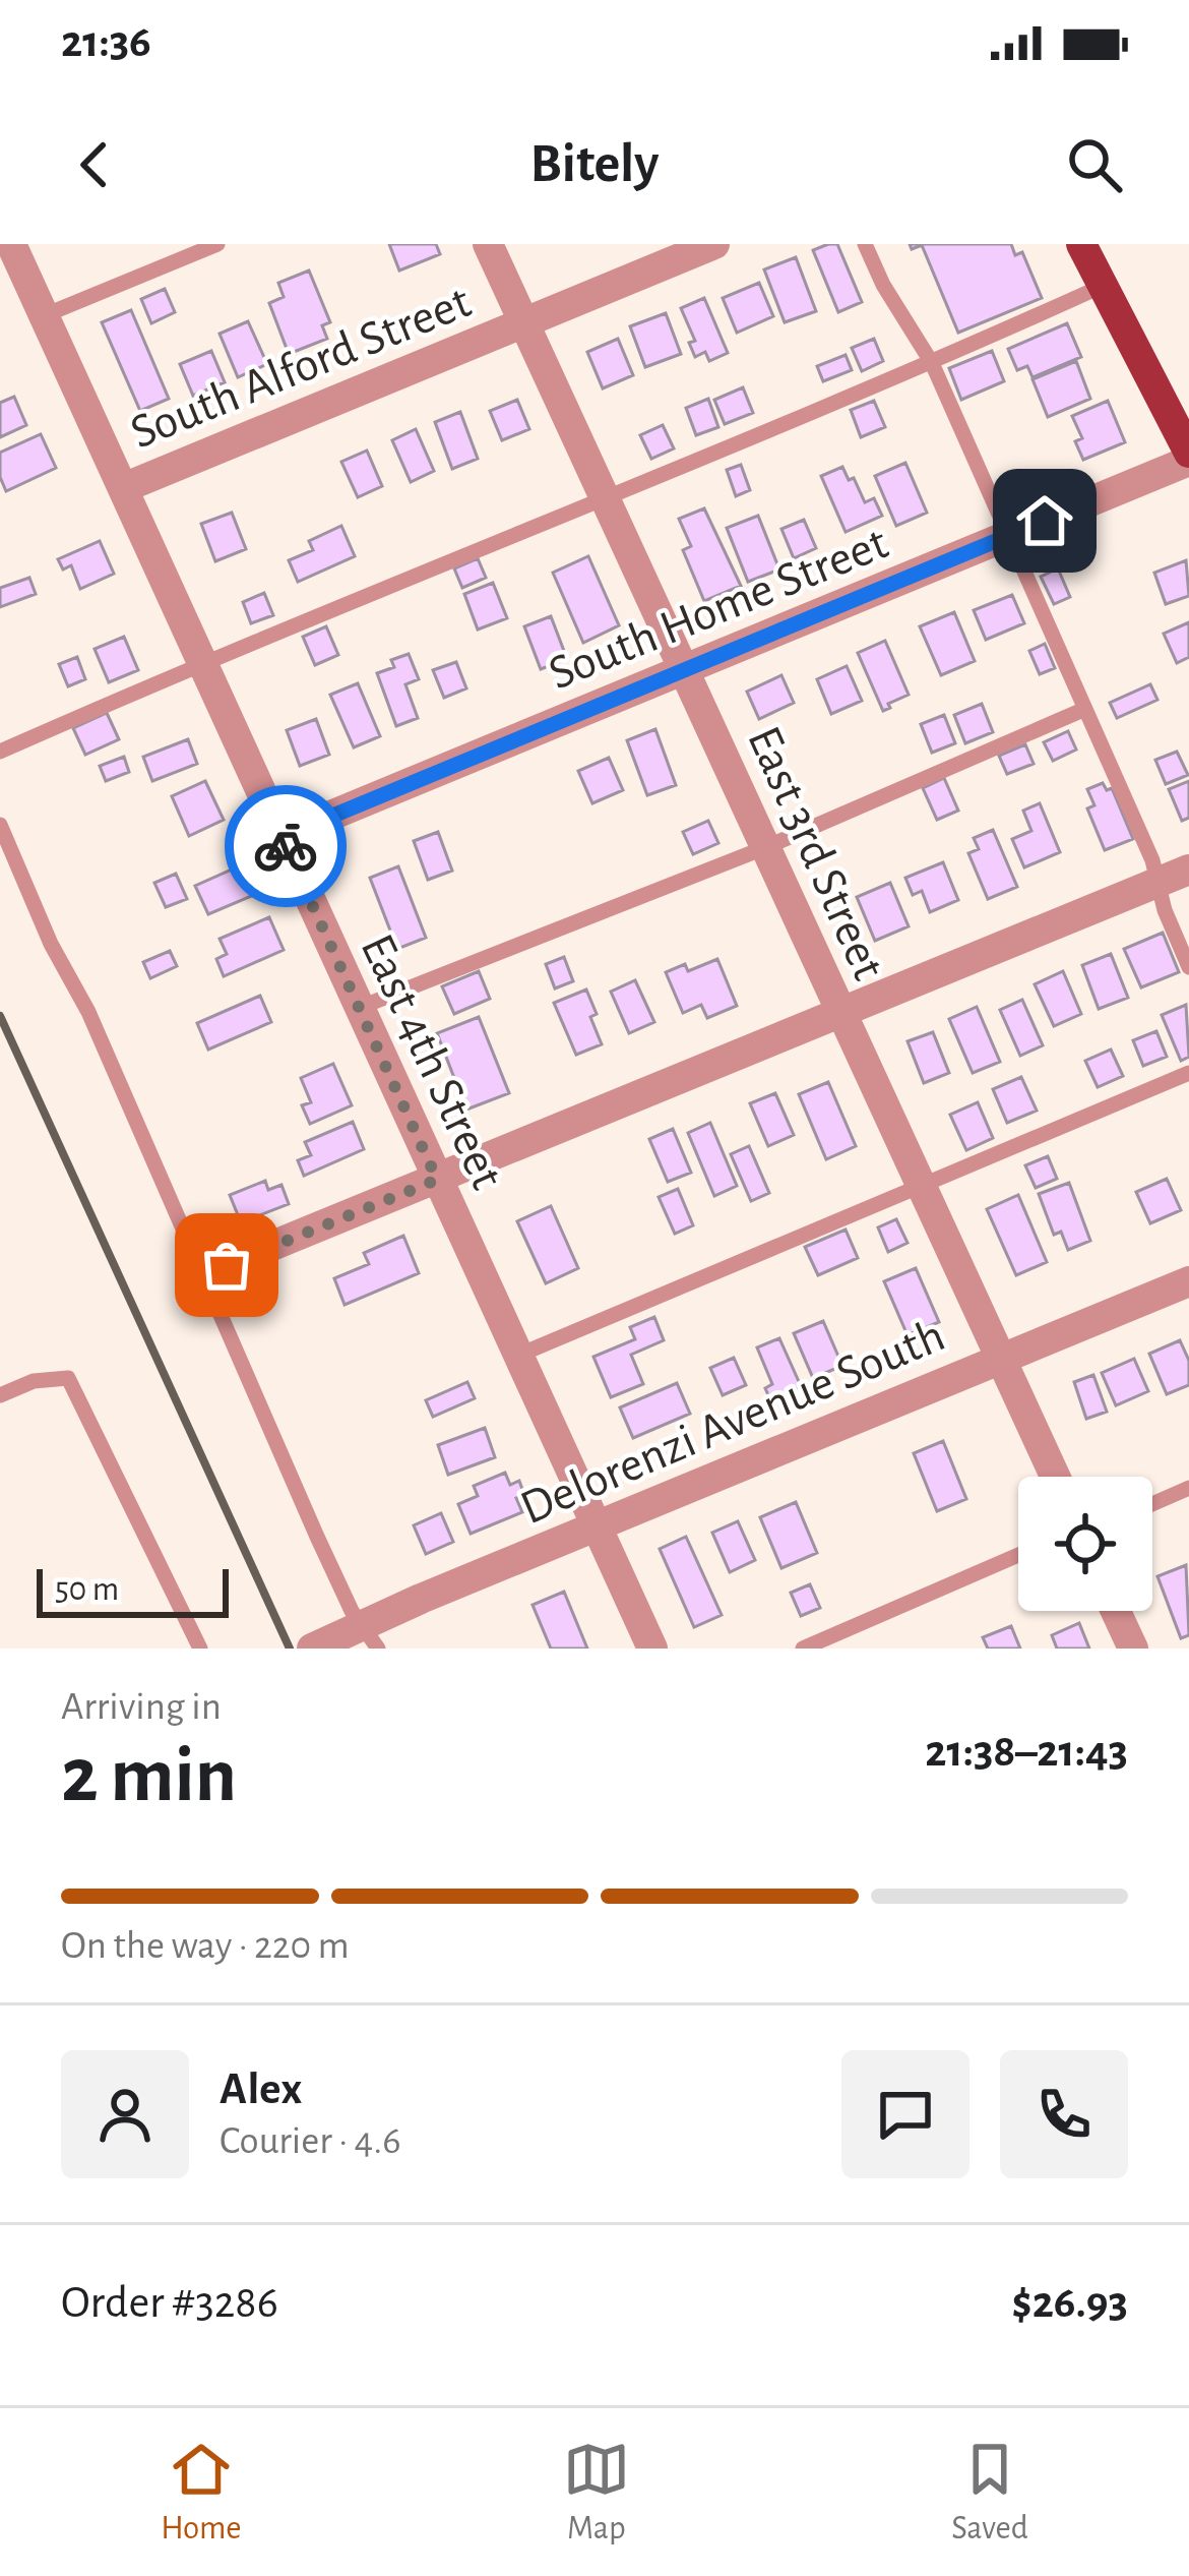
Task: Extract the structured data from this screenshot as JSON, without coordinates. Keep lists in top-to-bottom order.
{
  "streets": {
    "street": [
      "South Alford Street",
      "South Home Street",
      "East 3rd Street",
      "East 4th Street",
      "Delorenzi Avenue South"
    ]
  },
  "crossings": [
    ["South Alford Street", "East 3rd Street"],
    ["South Alford Street", "East 4th Street"],
    ["South Home Street", "East 3rd Street"],
    ["South Home Street", "East 4th Street"],
    ["East 3rd Street", "Delorenzi Avenue South"],
    ["East 4th Street", "Delorenzi Avenue South"]
  ],
  "scale_bar": "50 m",
  "page": {
    "status": "21:36",
    "header": "Bitely",
    "scale": "50 m",
    "heading": ["2 min", "Arriving in", "21:38–21:43"],
    "panel": [
      "Alex",
      "Courier · 4.6",
      "Order #3286",
      "$26.93"
    ],
    "bar": "On the way · 220 m",
    "tabs": ["Home", "Map", "Saved"]
  }
}
